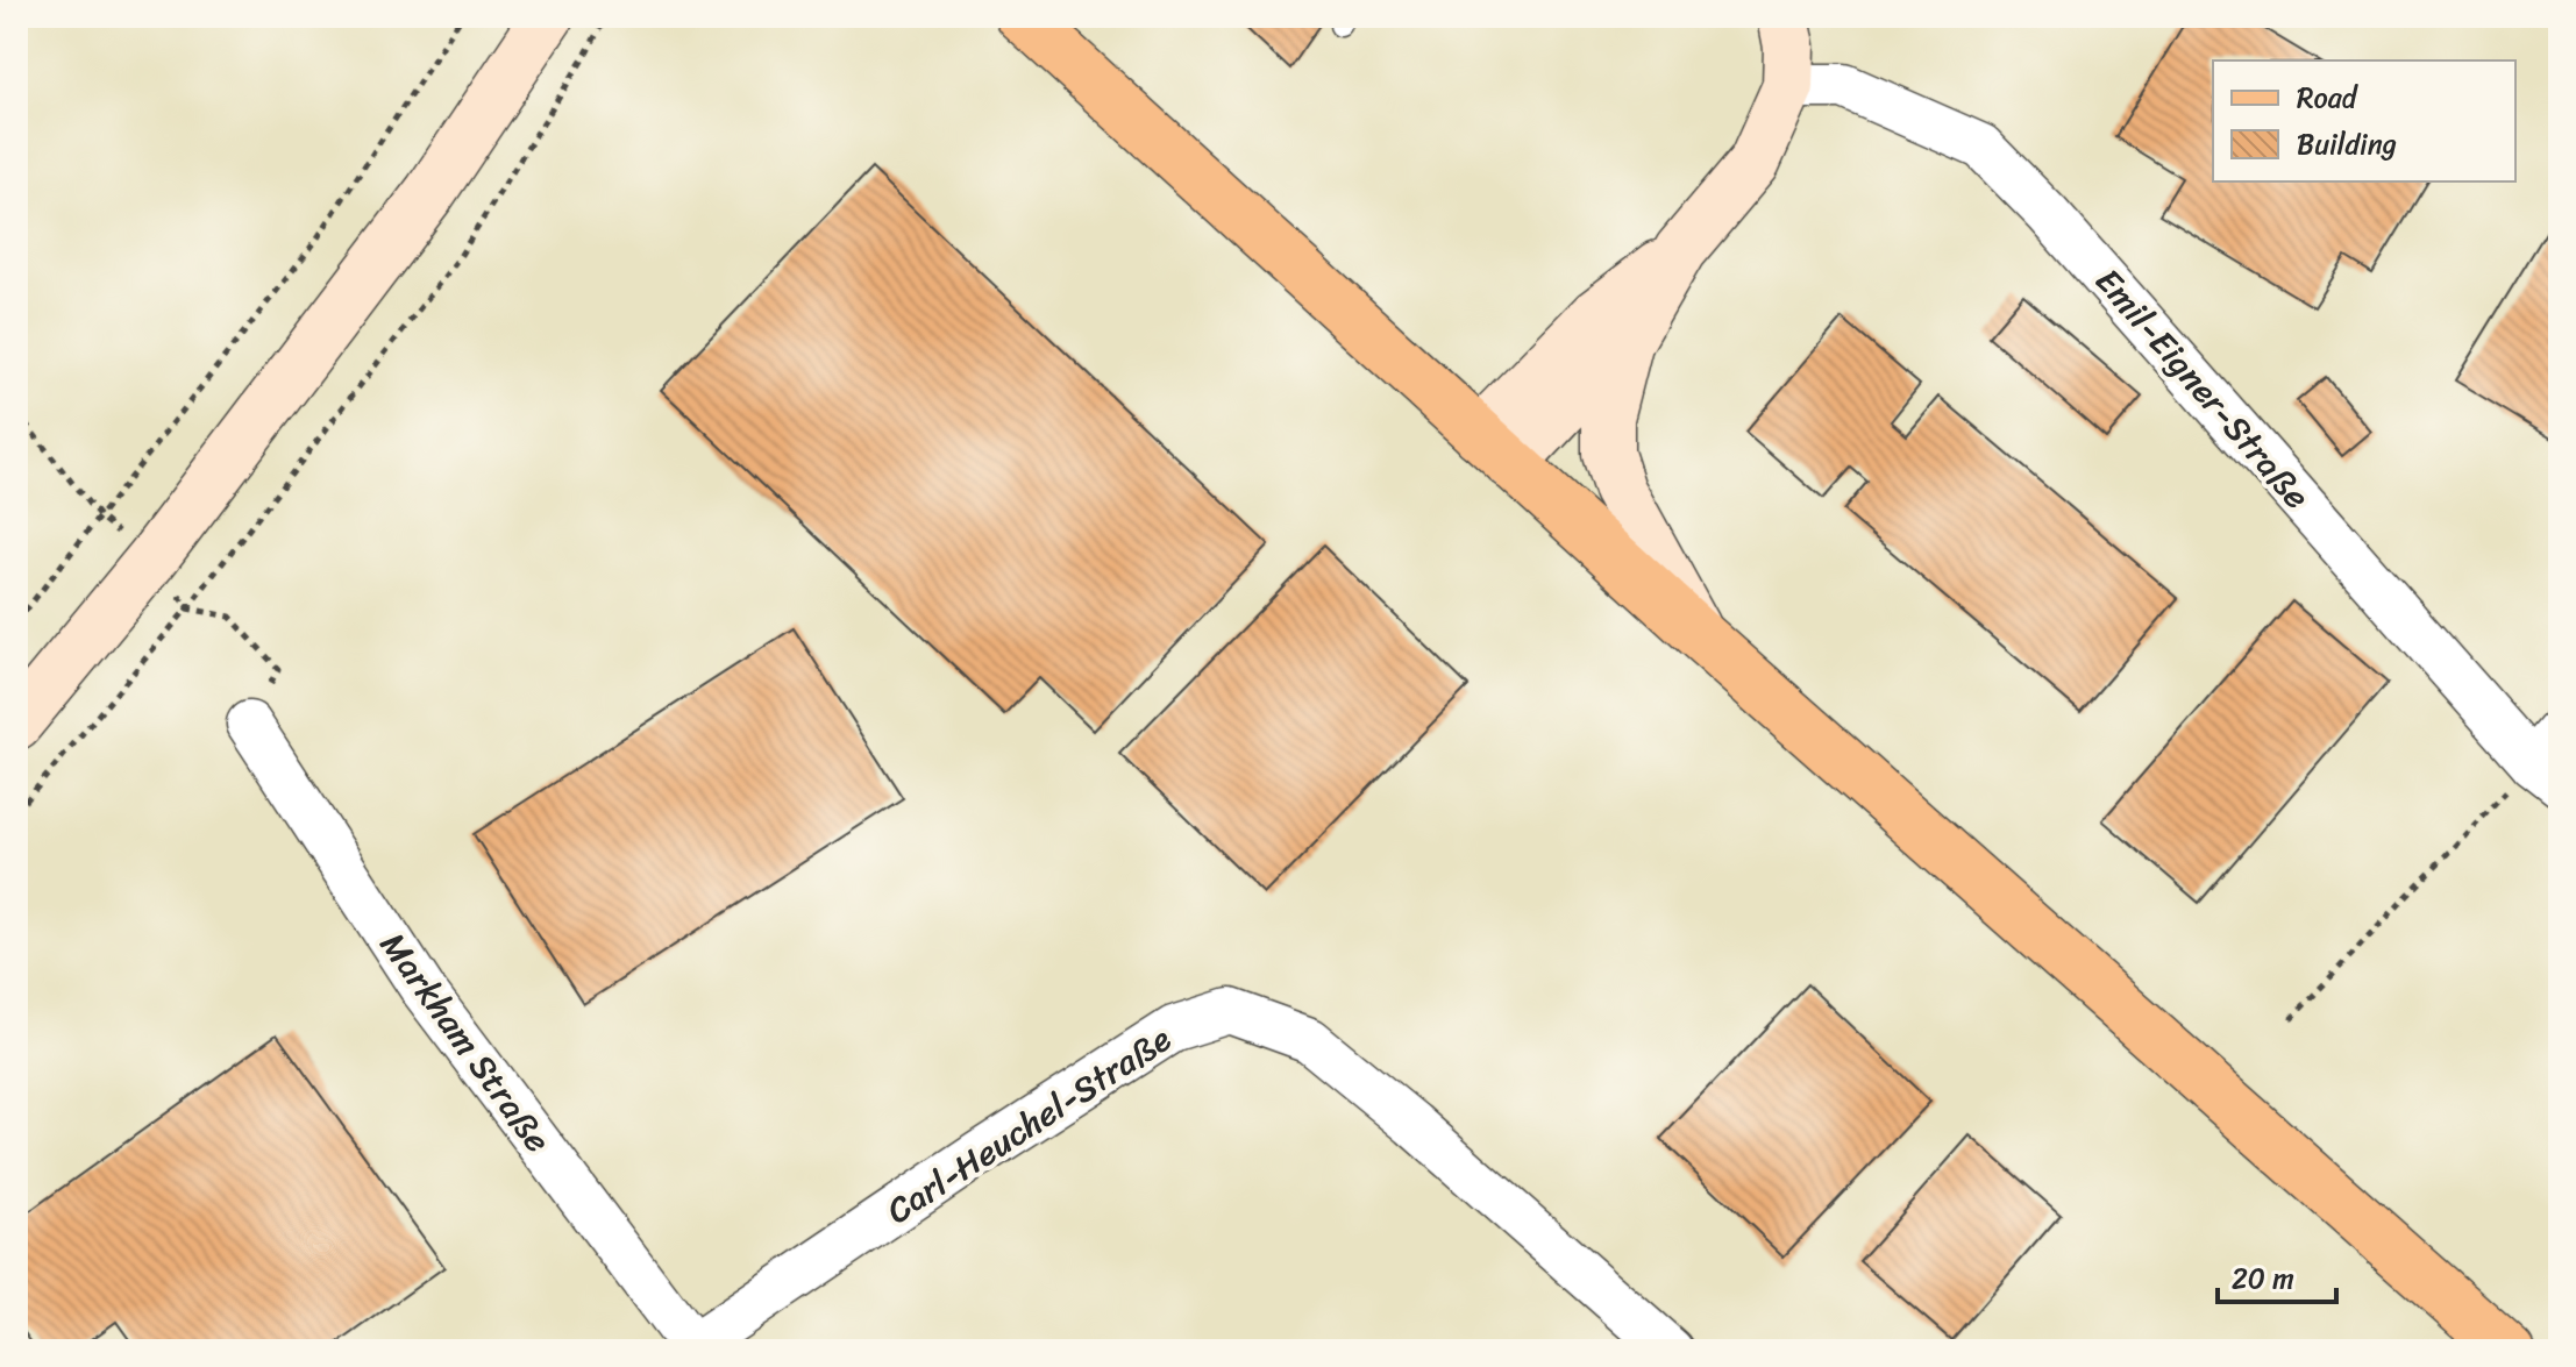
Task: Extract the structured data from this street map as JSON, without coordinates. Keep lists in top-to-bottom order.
{
  "streets": {
    "street": ["Emil-Eigner-Straße", "Markham Straße", "Carl-Heuchel-Straße"]
  },
  "crossings": [
    ["Markham Straße", "Carl-Heuchel-Straße"]
  ],
  "legend": ["Road", "Building"],
  "scale_bar": "20 m"
}
